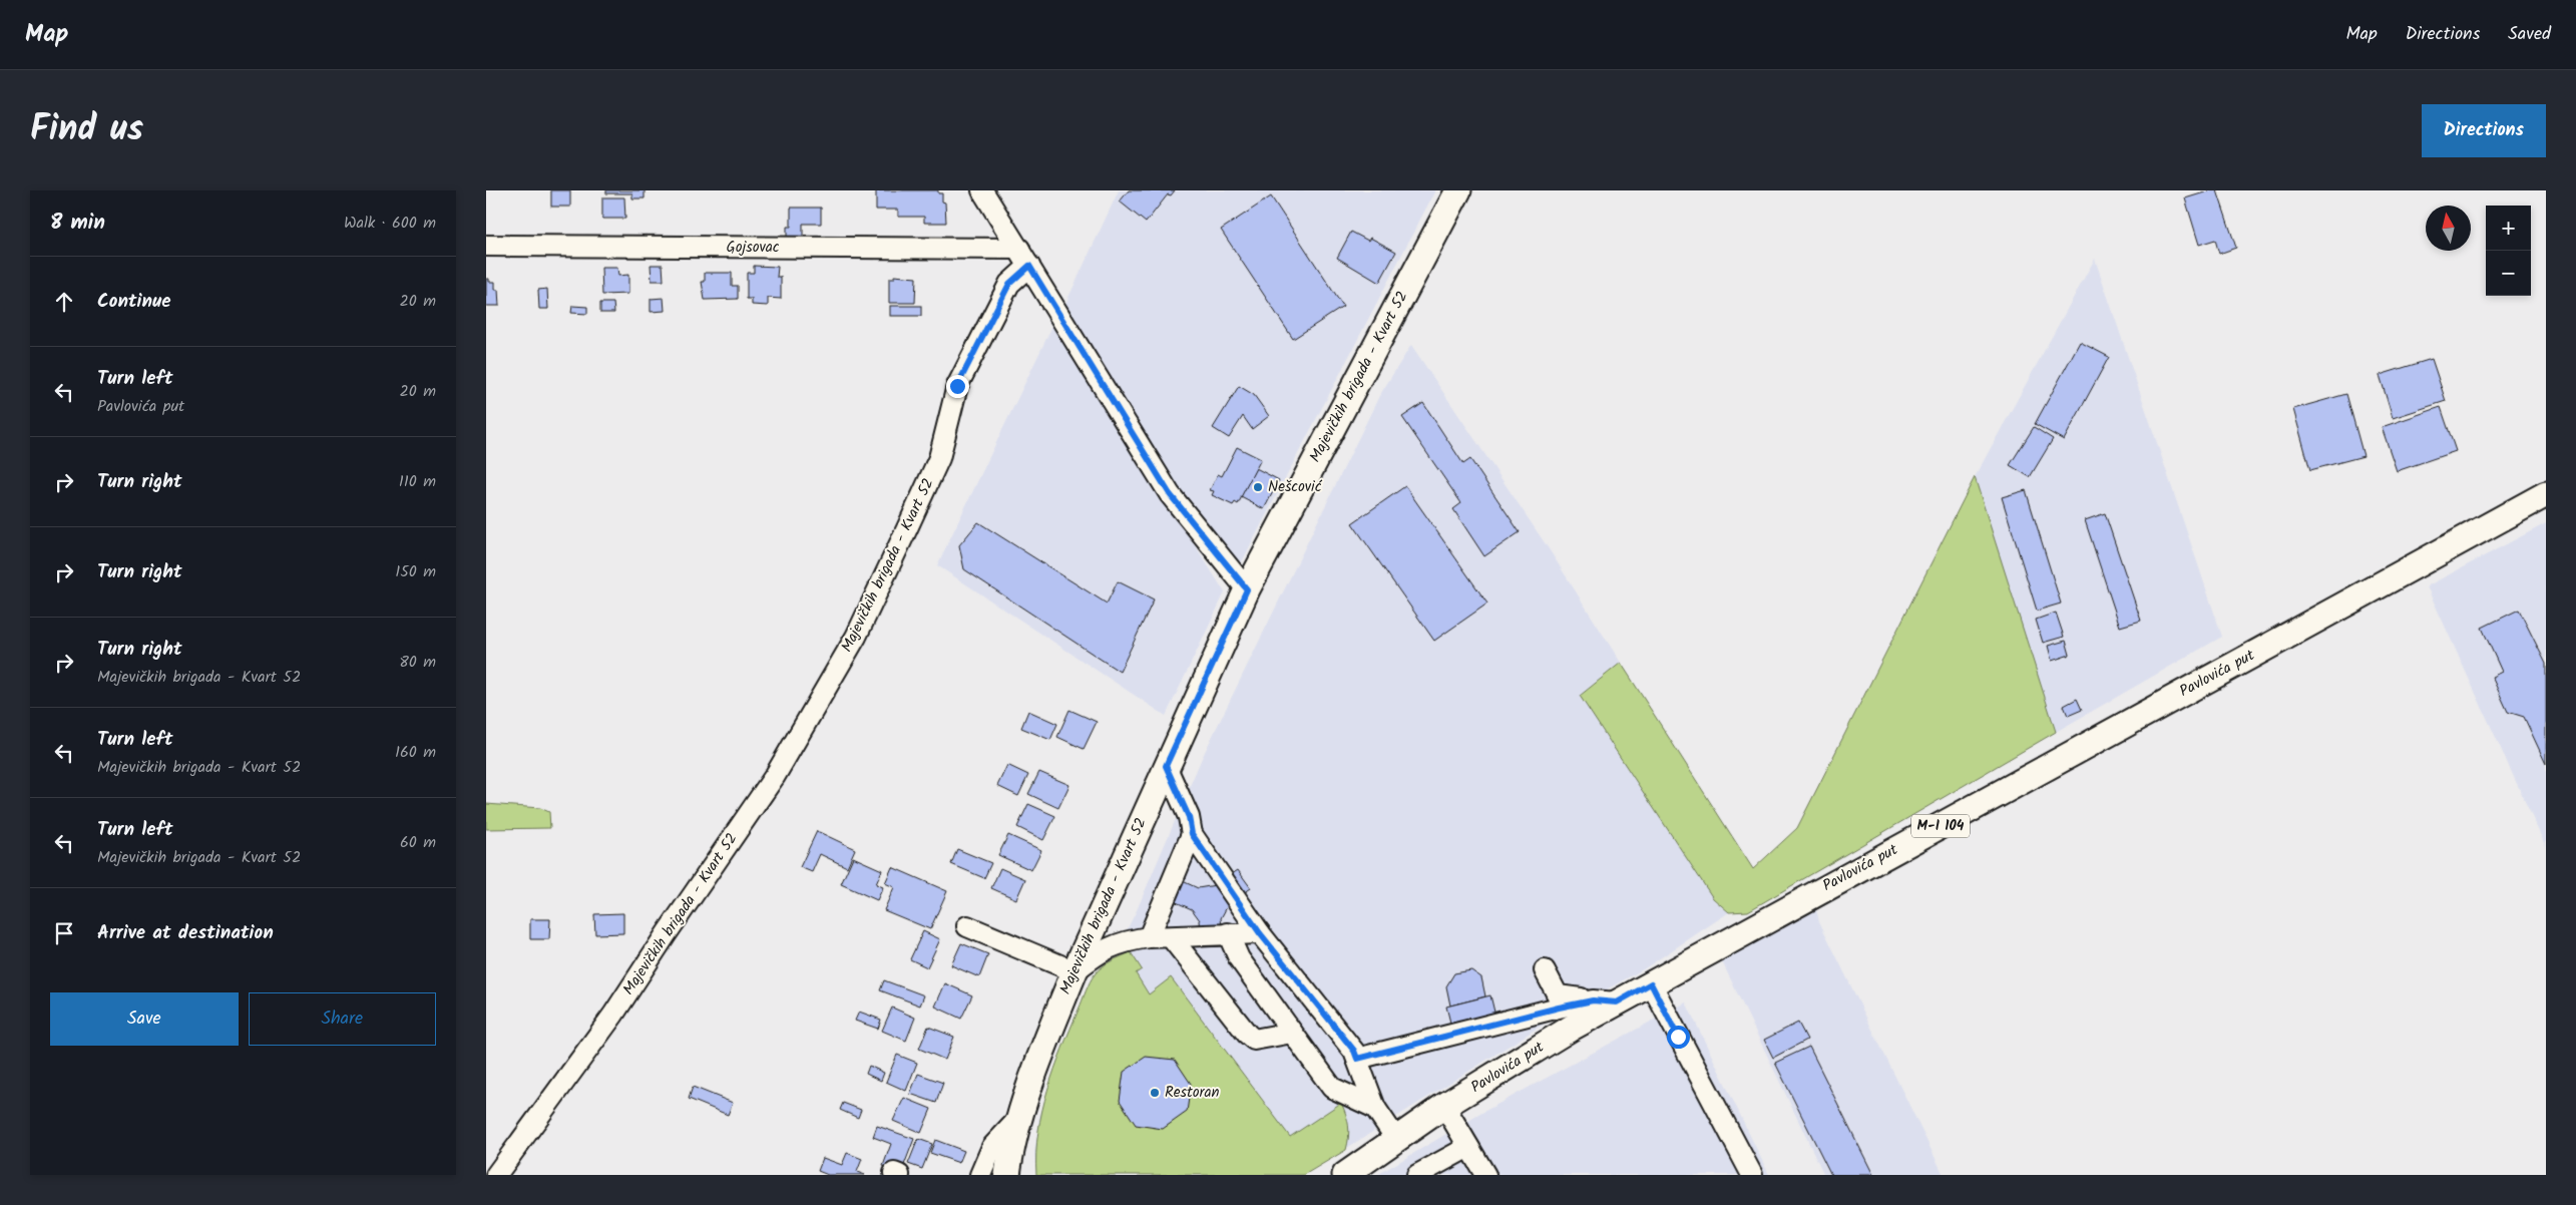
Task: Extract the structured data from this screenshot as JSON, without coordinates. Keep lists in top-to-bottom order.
{
  "streets": {
    "main road": ["Majevičkih brigada - Kvart 52", "Pavlovića put", "M-I 104"],
    "street": ["Gojsovac"]
  },
  "crossings": [
    ["Gojsovac", "Majevičkih brigada - Kvart 52"]
  ],
  "places": ["Nešcović", "Restoran"],
  "north": "top",
  "page": {
    "header": "Map",
    "nav": ["Map", "Directions", "Saved"],
    "title": "Find us",
    "buttons": [
      "Directions",
      ["Save", "Share"]
    ],
    "heading": ["8 min", "Walk · 600 m"],
    "map_buttons": ["+", "−"],
    "list": [
      ["Continue", "20 m"],
      ["Turn left", "Pavlovića put", "20 m"],
      ["Turn right", "110 m"],
      ["Turn right", "150 m"],
      ["Turn right", "Majevičkih brigada - Kvart 52", "80 m"],
      ["Turn left", "Majevičkih brigada - Kvart 52", "160 m"],
      ["Turn left", "Majevičkih brigada - Kvart 52", "60 m"],
      "Arrive at destination"
    ]
  }
}
